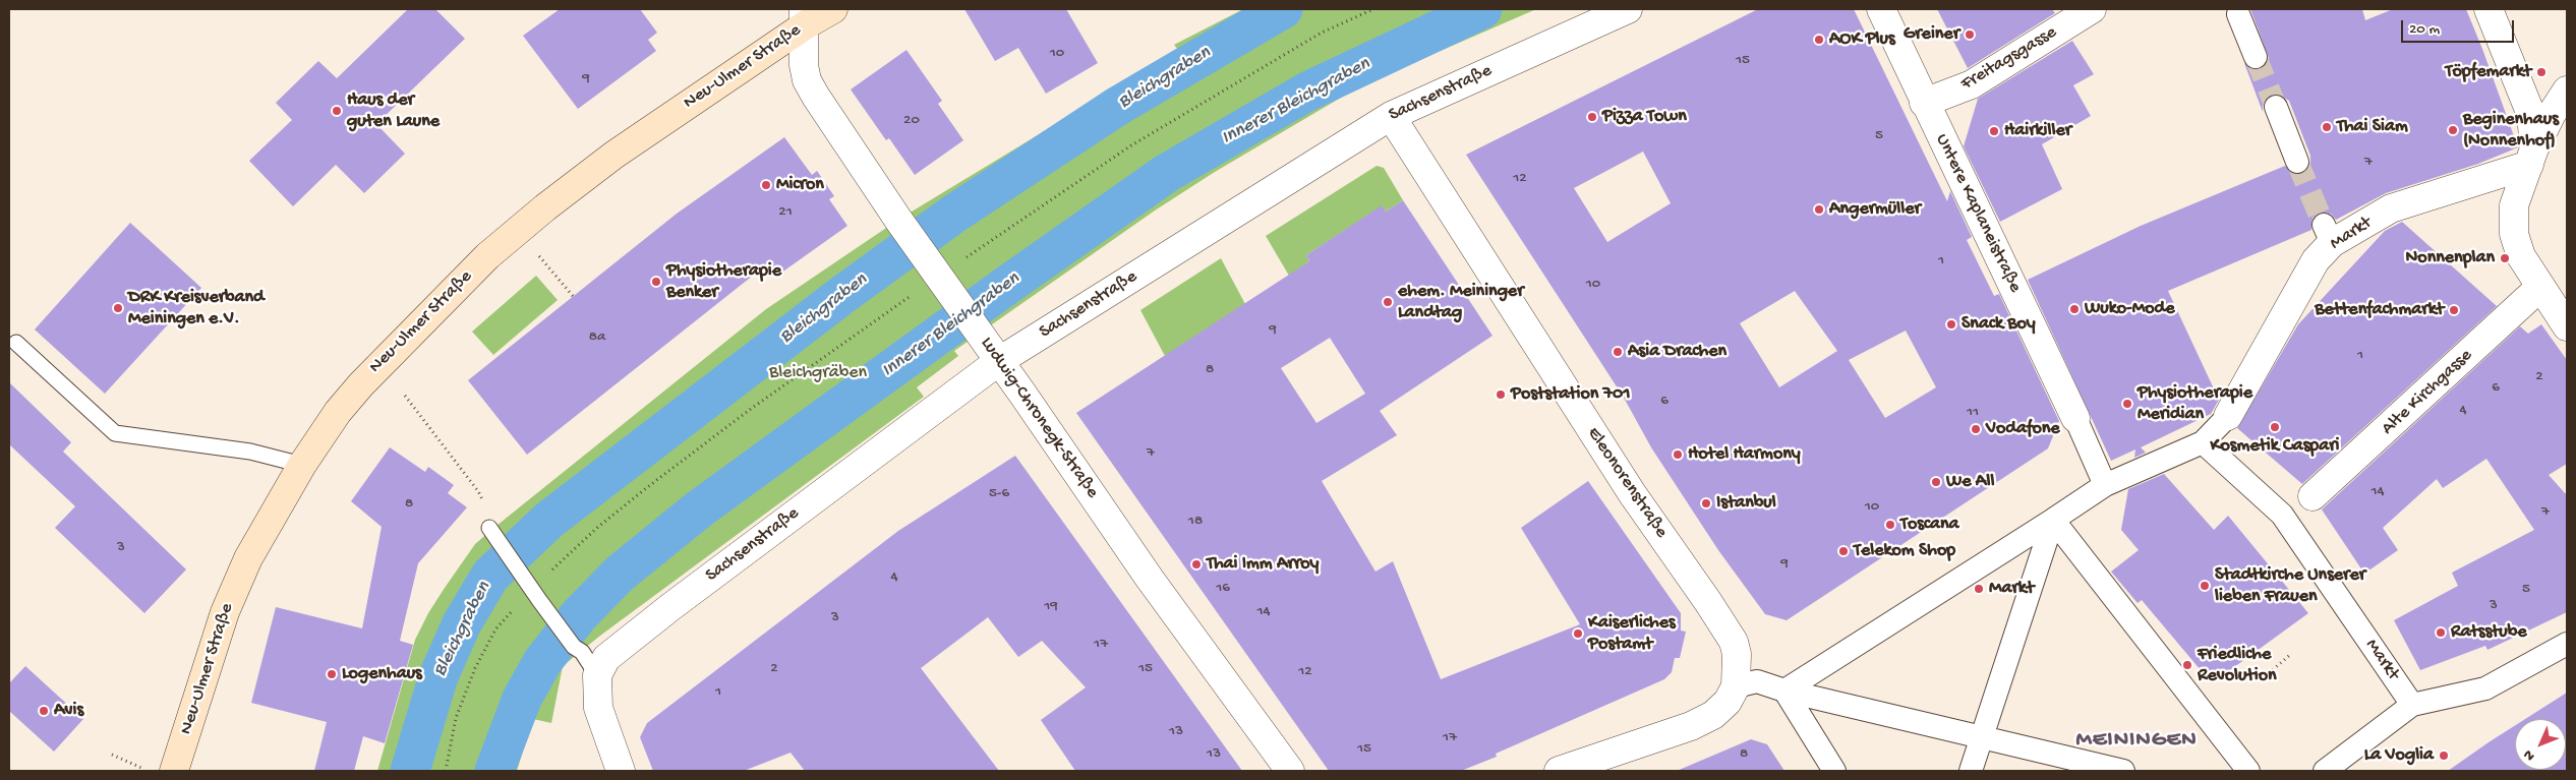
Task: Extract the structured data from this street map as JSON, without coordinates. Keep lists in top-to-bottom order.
{
  "streets": {
    "main road": ["Neu-Ulmer Straße"],
    "street": [
      "Freitagsgasse",
      "Sachsenstraße",
      "Untere Kaplaneistraße",
      "Markt",
      "Alte Kirchgasse",
      "Ludwig-Chronegk-Straße",
      "Eleonorenstraße"
    ]
  },
  "crossings": [
    ["Freitagsgasse", "Untere Kaplaneistraße"],
    ["Neu-Ulmer Straße", "Ludwig-Chronegk-Straße"],
    ["Sachsenstraße", "Ludwig-Chronegk-Straße"],
    ["Sachsenstraße", "Eleonorenstraße"]
  ],
  "districts": ["MEININGEN"],
  "water": ["Bleichgraben", "Innerer Bleichgraben"],
  "parks": ["Bleichgräben"],
  "places": [
    "Greiner",
    "AOK Plus",
    "Töpfemarkt",
    "Haus der guten Laune",
    "Pizza Town",
    "Thai Siam",
    "Beginenhaus (Nonnenhof)",
    "Hairkiller",
    "Micron",
    "Angermüller",
    "Nonnenplan",
    "Physiotherapie Benker",
    "ehem. Meininger Landtag",
    "DRK Kreisverband Meiningen e.V.",
    "Wuko-Mode",
    "Bettenfachmarkt",
    "Snack Boy",
    "Asia Drachen",
    "Poststation 701",
    "Physiotherapie Meridian",
    "Kosmetik Caspari",
    "Vodafone",
    "Hotel Harmony",
    "We All",
    "Istanbul",
    "Toscana",
    "Telekom Shop",
    "Thai Imm Arroy",
    "Stadtkirche Unserer lieben Frauen",
    "Markt",
    "Ratsstube",
    "Kaiserliches Postamt",
    "Friedliche Revolution",
    "Logenhaus",
    "Avis",
    "La Voglia"
  ],
  "house_numbers": [
    "10",
    "15",
    "9",
    "20",
    "5",
    "7",
    "12",
    "21",
    "1",
    "10",
    "9",
    "8a",
    "1",
    "8",
    "2",
    "6",
    "6",
    "4",
    "11",
    "7",
    "14",
    "5-6",
    "8",
    "10",
    "7",
    "18",
    "3",
    "9",
    "4",
    "16",
    "5",
    "3",
    "19",
    "14",
    "3",
    "17",
    "2",
    "15",
    "12",
    "1",
    "13",
    "17",
    "15",
    "13",
    "8"
  ],
  "scale_bar": "20 m",
  "north": "bottom left"
}
